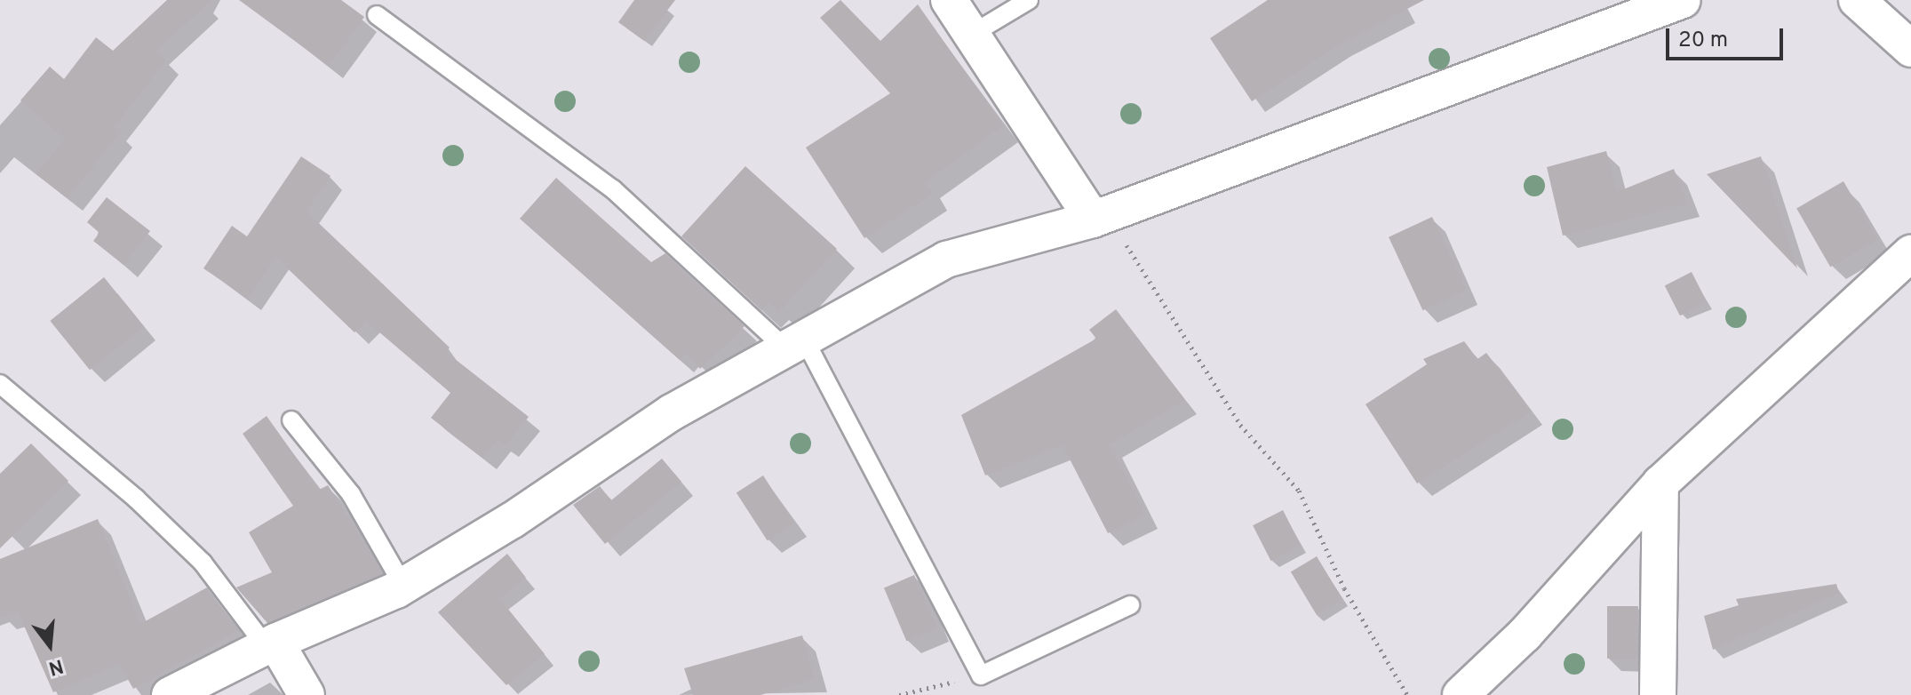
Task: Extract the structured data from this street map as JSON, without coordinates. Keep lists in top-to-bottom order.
{
  "scale_bar": "20 m",
  "north": "bottom"
}
